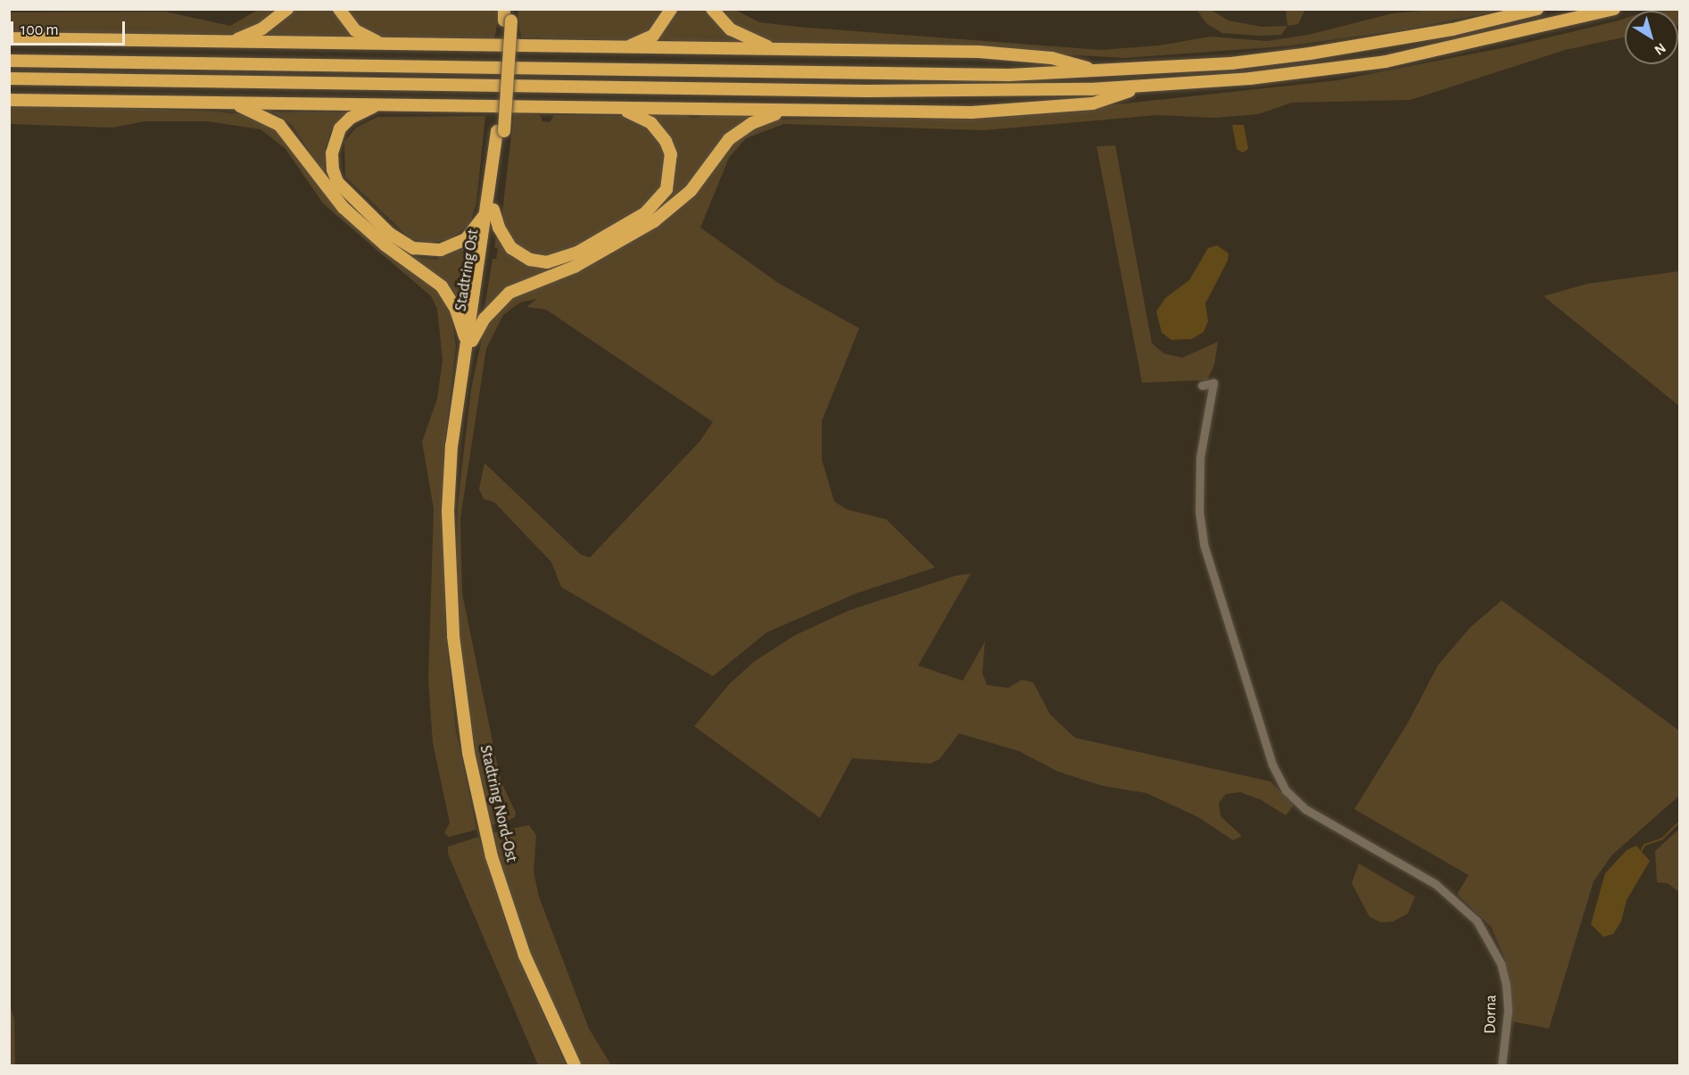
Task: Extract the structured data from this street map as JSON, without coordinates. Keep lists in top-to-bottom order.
{
  "streets": {
    "highway": ["Stadtring Ost", "Stadtring Nord-Ost"],
    "street": ["Dorna"]
  },
  "crossings": [
    ["Stadtring Ost", "Stadtring Nord-Ost"]
  ],
  "scale_bar": "100 m",
  "north": "bottom right"
}
